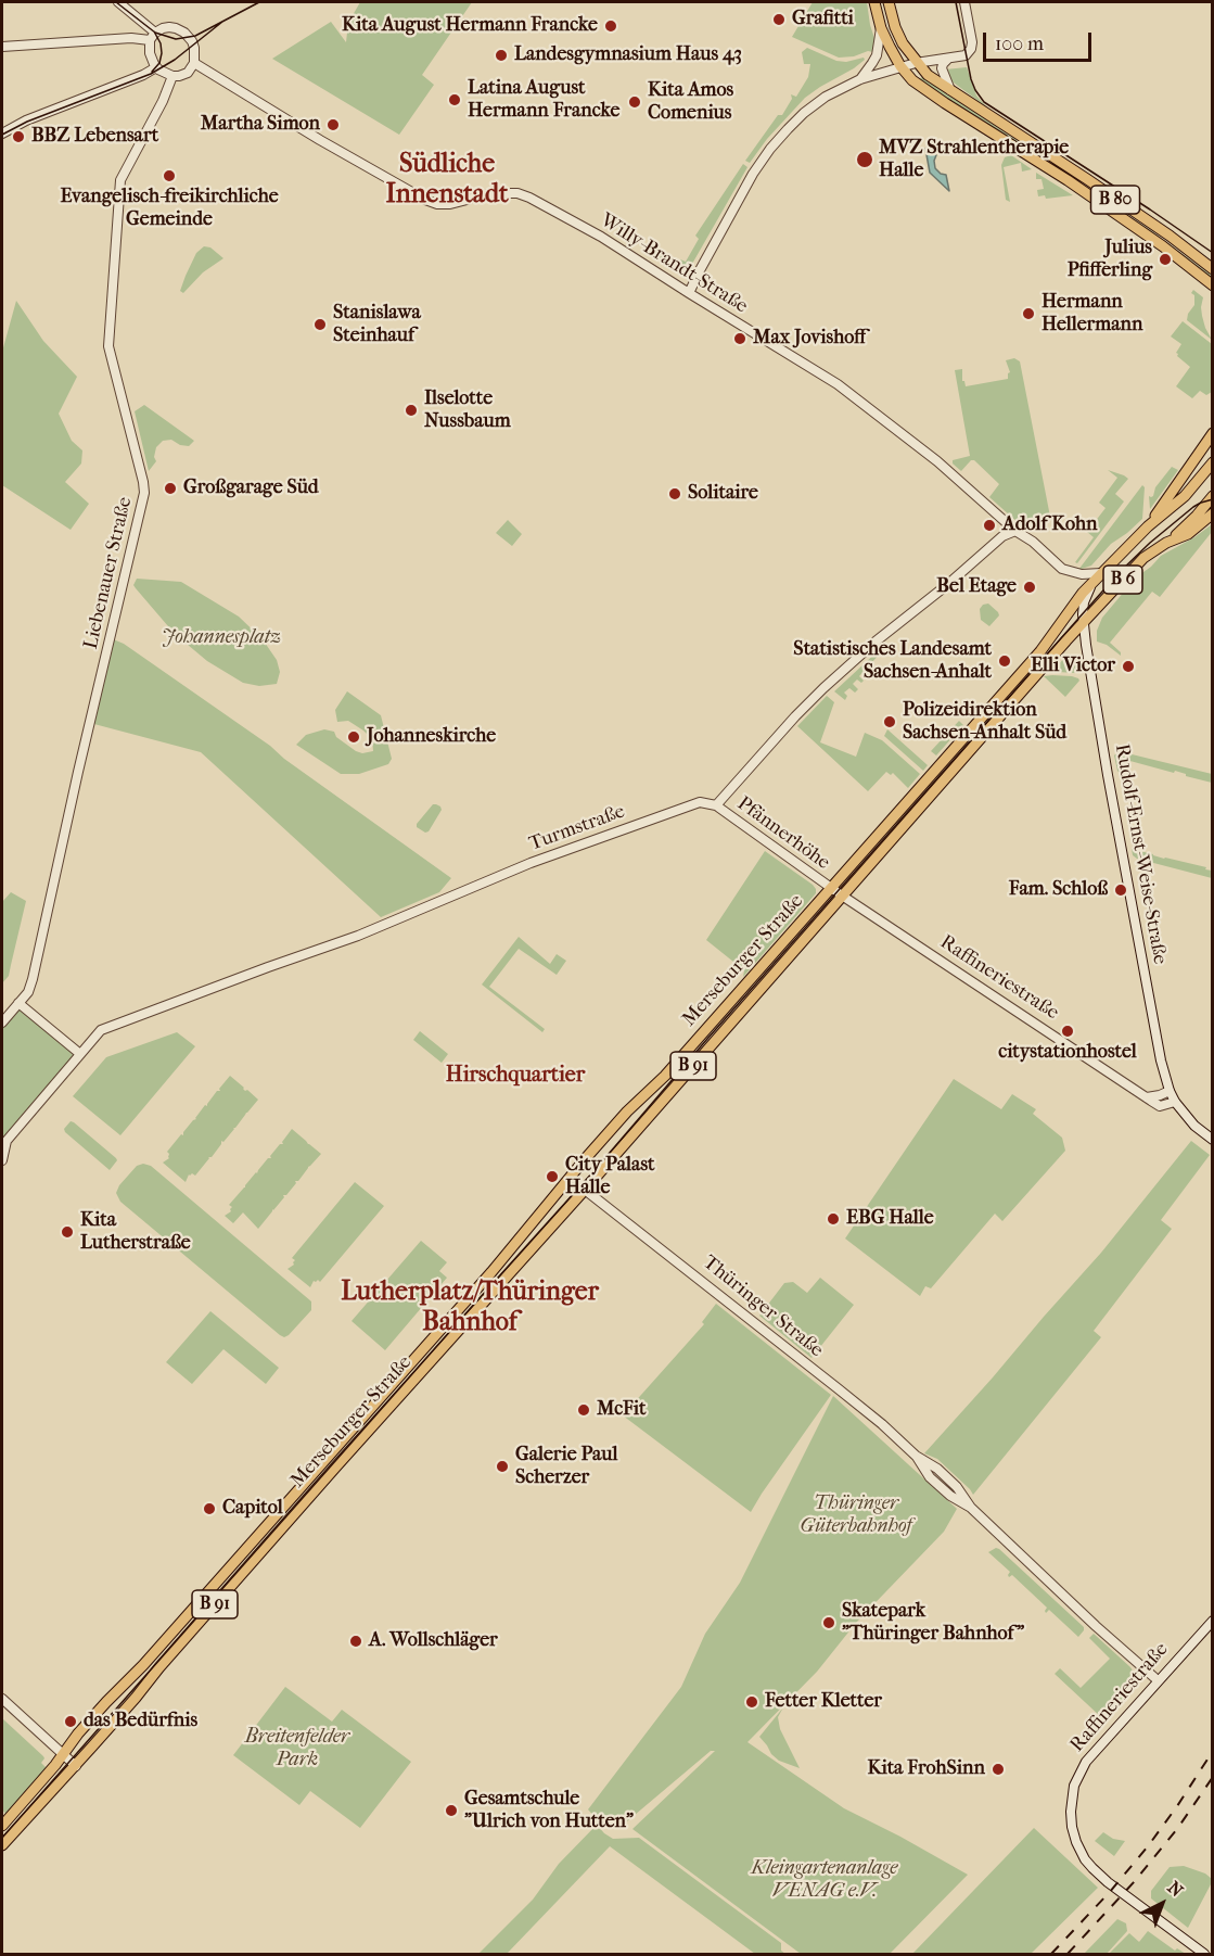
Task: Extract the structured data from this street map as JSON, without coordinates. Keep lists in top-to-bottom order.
{
  "streets": {
    "main road": [
      "B 80",
      "B 6",
      "Rudolf-Ernst-Weise-Straße",
      "Merseburger Straße",
      "Raffineriestraße",
      "B 91"
    ],
    "street": [
      "Willy-Brandt-Straße",
      "Liebenauer Straße",
      "Turmstraße",
      "Pfännerhöhe",
      "Thüringer Straße"
    ]
  },
  "crossings": [
    ["Willy-Brandt-Straße", "Liebenauer Straße"],
    ["Willy-Brandt-Straße", "Merseburger Straße"],
    ["B 6", "Rudolf-Ernst-Weise-Straße"],
    ["B 6", "Merseburger Straße"],
    ["B 6", "Raffineriestraße"],
    ["Turmstraße", "Pfännerhöhe"],
    ["Pfännerhöhe", "Merseburger Straße"],
    ["Pfännerhöhe", "Raffineriestraße"],
    ["Rudolf-Ernst-Weise-Straße", "Merseburger Straße"],
    ["Merseburger Straße", "Raffineriestraße"],
    ["Merseburger Straße", "Thüringer Straße"],
    ["Raffineriestraße", "Thüringer Straße"]
  ],
  "districts": ["Südliche Innenstadt", "Hirschquartier", "Lutherplatz/Thüringer Bahnhof"],
  "parks": [
    "Johannesplatz",
    "Thüringer Güterbahnhof",
    "Breitenfelder Park",
    "Kleingartenanlage VENAG e.V."
  ],
  "places": [
    "Grafitti",
    "Kita August Hermann Francke",
    "Landesgymnasium Haus 43",
    "Latina August Hermann Francke",
    "Kita Amos Comenius",
    "Martha Simon",
    "BBZ Lebensart",
    "MVZ Strahlentherapie Halle",
    "Evangelisch-freikirchliche Gemeinde",
    "Julius Pfifferling",
    "Hermann Hellermann",
    "Stanislawa Steinhauf",
    "Max Jovishoff",
    "Ilselotte Nussbaum",
    "Großgarage Süd",
    "Solitaire",
    "Adolf Kohn",
    "Bel Etage",
    "Statistisches Landesamt Sachsen-Anhalt",
    "Elli Victor",
    "Polizeidirektion Sachsen-Anhalt Süd",
    "Johanneskirche",
    "Fam. Schloß",
    "citystationhostel",
    "City Palast Halle",
    "EBG Halle",
    "Kita Lutherstraße",
    "McFit",
    "Galerie Paul Scherzer",
    "Capitol",
    "Skatepark \"Thüringer Bahnhof\"",
    "A. Wollschläger",
    "Fetter Kletter",
    "das Bedürfnis",
    "Kita FrohSinn",
    "Gesamtschule \"Ulrich von Hutten\""
  ],
  "scale_bar": "100 m",
  "north": "top right"
}
